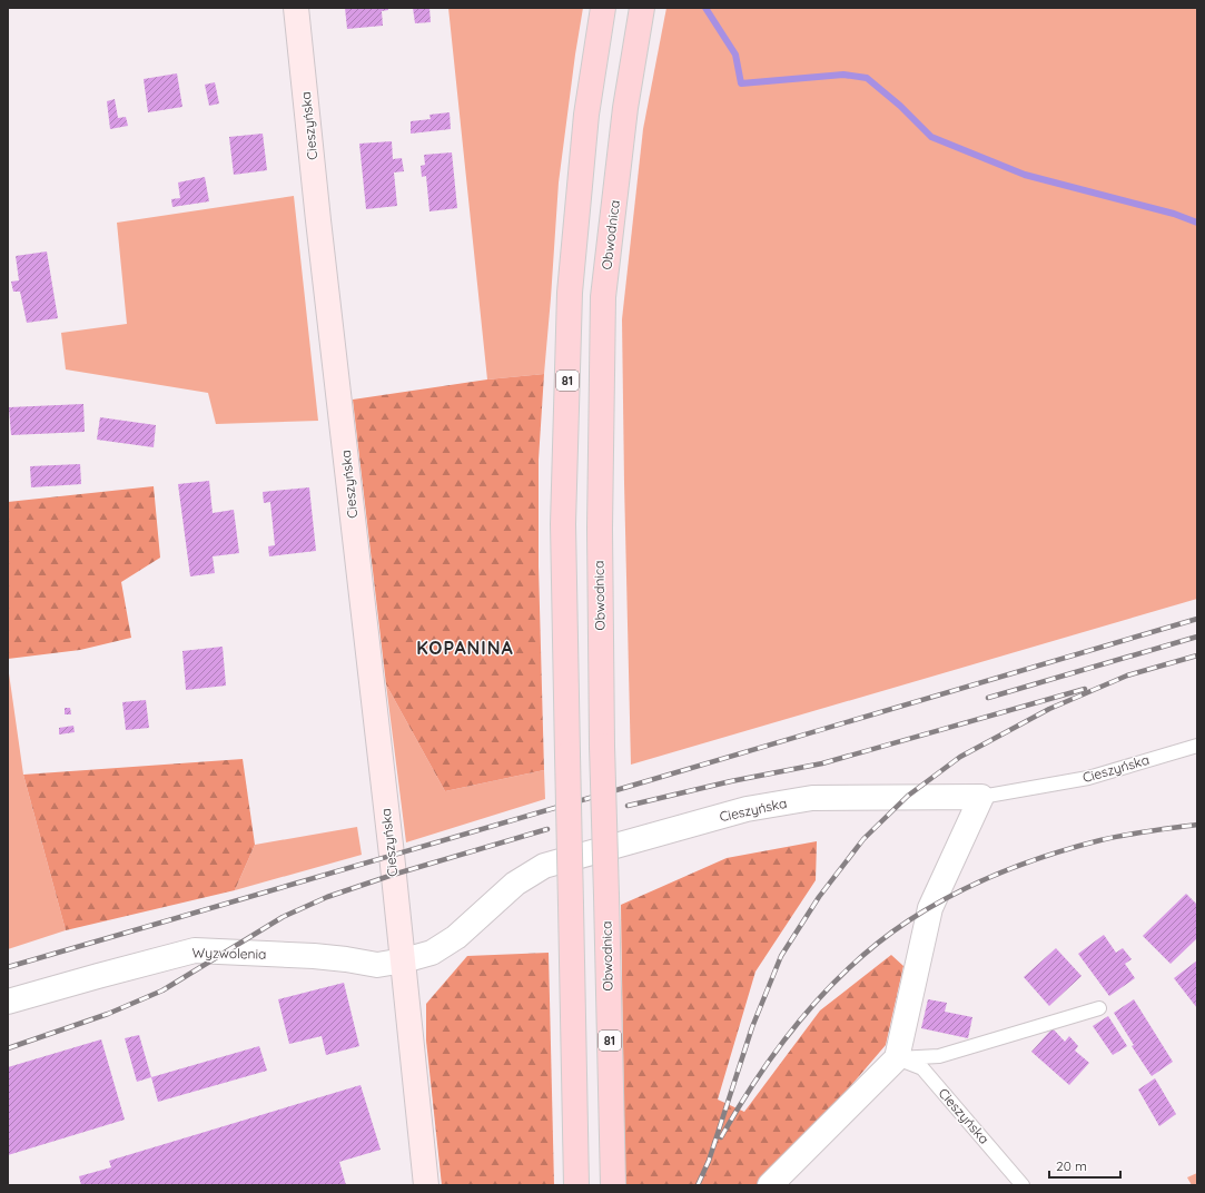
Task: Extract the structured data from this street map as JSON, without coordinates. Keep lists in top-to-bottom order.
{
  "streets": {
    "main road": ["Obwodnica", "81"],
    "street": ["Cieszyńska", "Wyzwolenia"]
  },
  "crossings": [
    ["Cieszyńska", "Wyzwolenia"]
  ],
  "districts": ["KOPANINA"],
  "scale_bar": "20 m"
}
